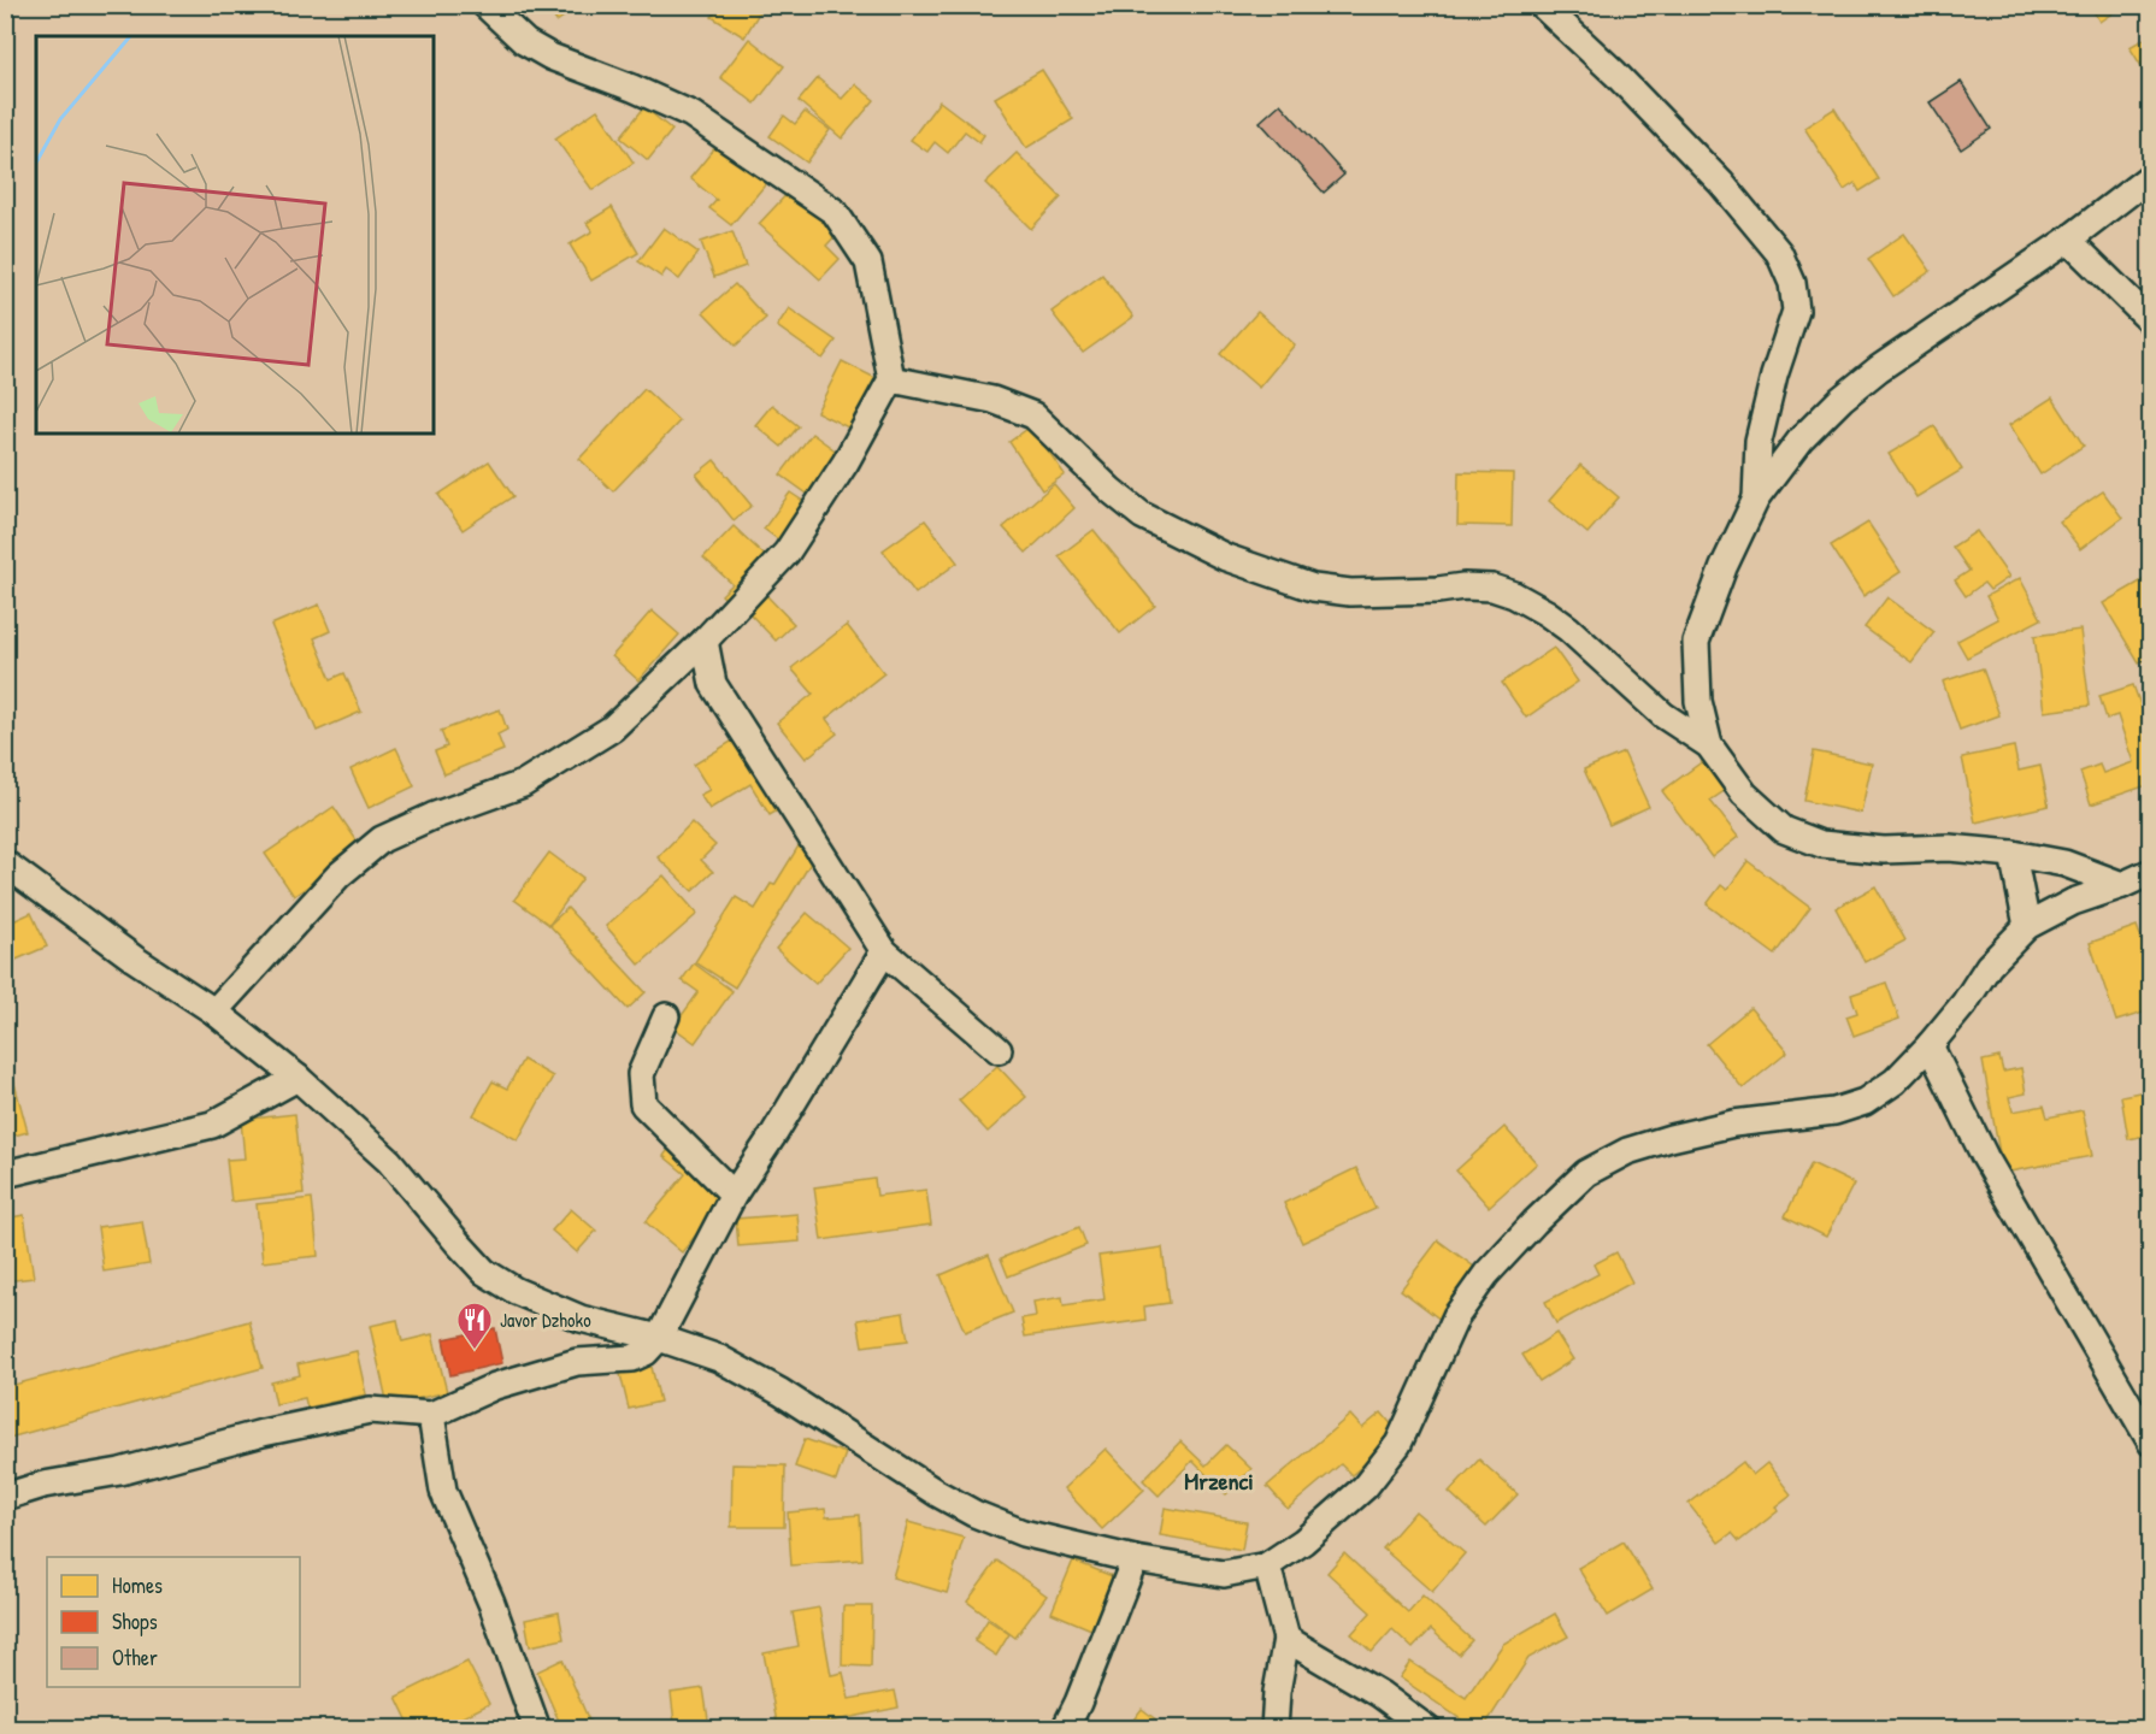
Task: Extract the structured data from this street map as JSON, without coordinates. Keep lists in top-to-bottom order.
{
  "districts": ["Mrzenci"],
  "places": {
    "restaurant": ["Javor Dzhoko"]
  },
  "legend": ["Homes", "Shops", "Other"]
}
